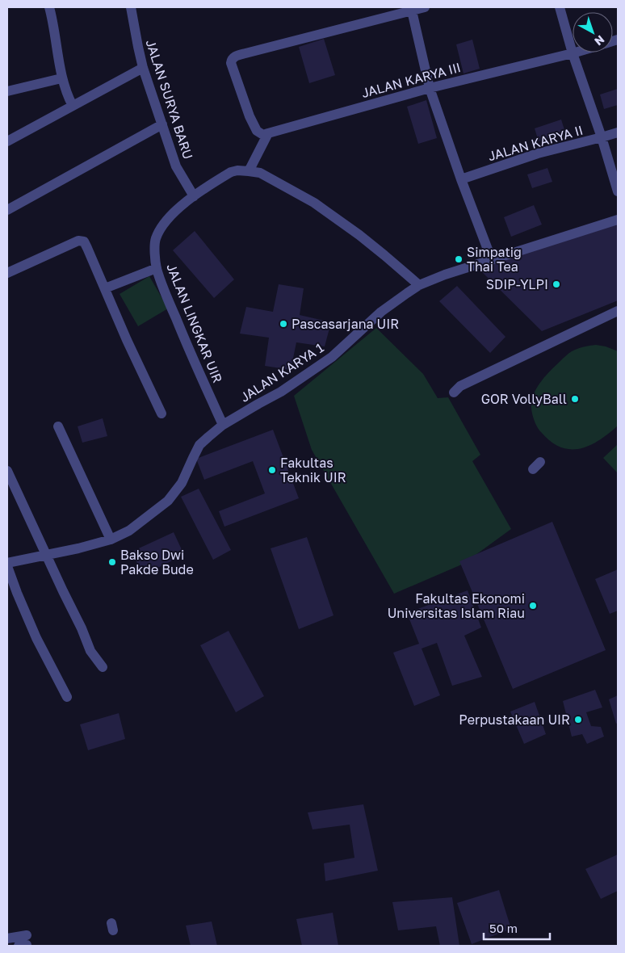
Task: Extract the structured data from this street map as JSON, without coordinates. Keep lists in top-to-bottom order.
{
  "streets": {
    "street": [
      "JALAN KARYA III",
      "JALAN SURYA BARU",
      "JALAN KARYA II",
      "JALAN LINGKAR UIR",
      "JALAN KARYA 1"
    ]
  },
  "crossings": [
    ["JALAN SURYA BARU", "JALAN LINGKAR UIR"],
    ["JALAN LINGKAR UIR", "JALAN KARYA 1"]
  ],
  "places": [
    "Simpatig Thai Tea",
    "SDIP-YLPI",
    "Pascasarjana UIR",
    "GOR VollyBall",
    "Fakultas Teknik UIR",
    "Bakso Dwi Pakde Bude",
    "Fakultas Ekonomi Universitas Islam Riau",
    "Perpustakaan UIR"
  ],
  "scale_bar": "50 m",
  "north": "bottom right"
}
